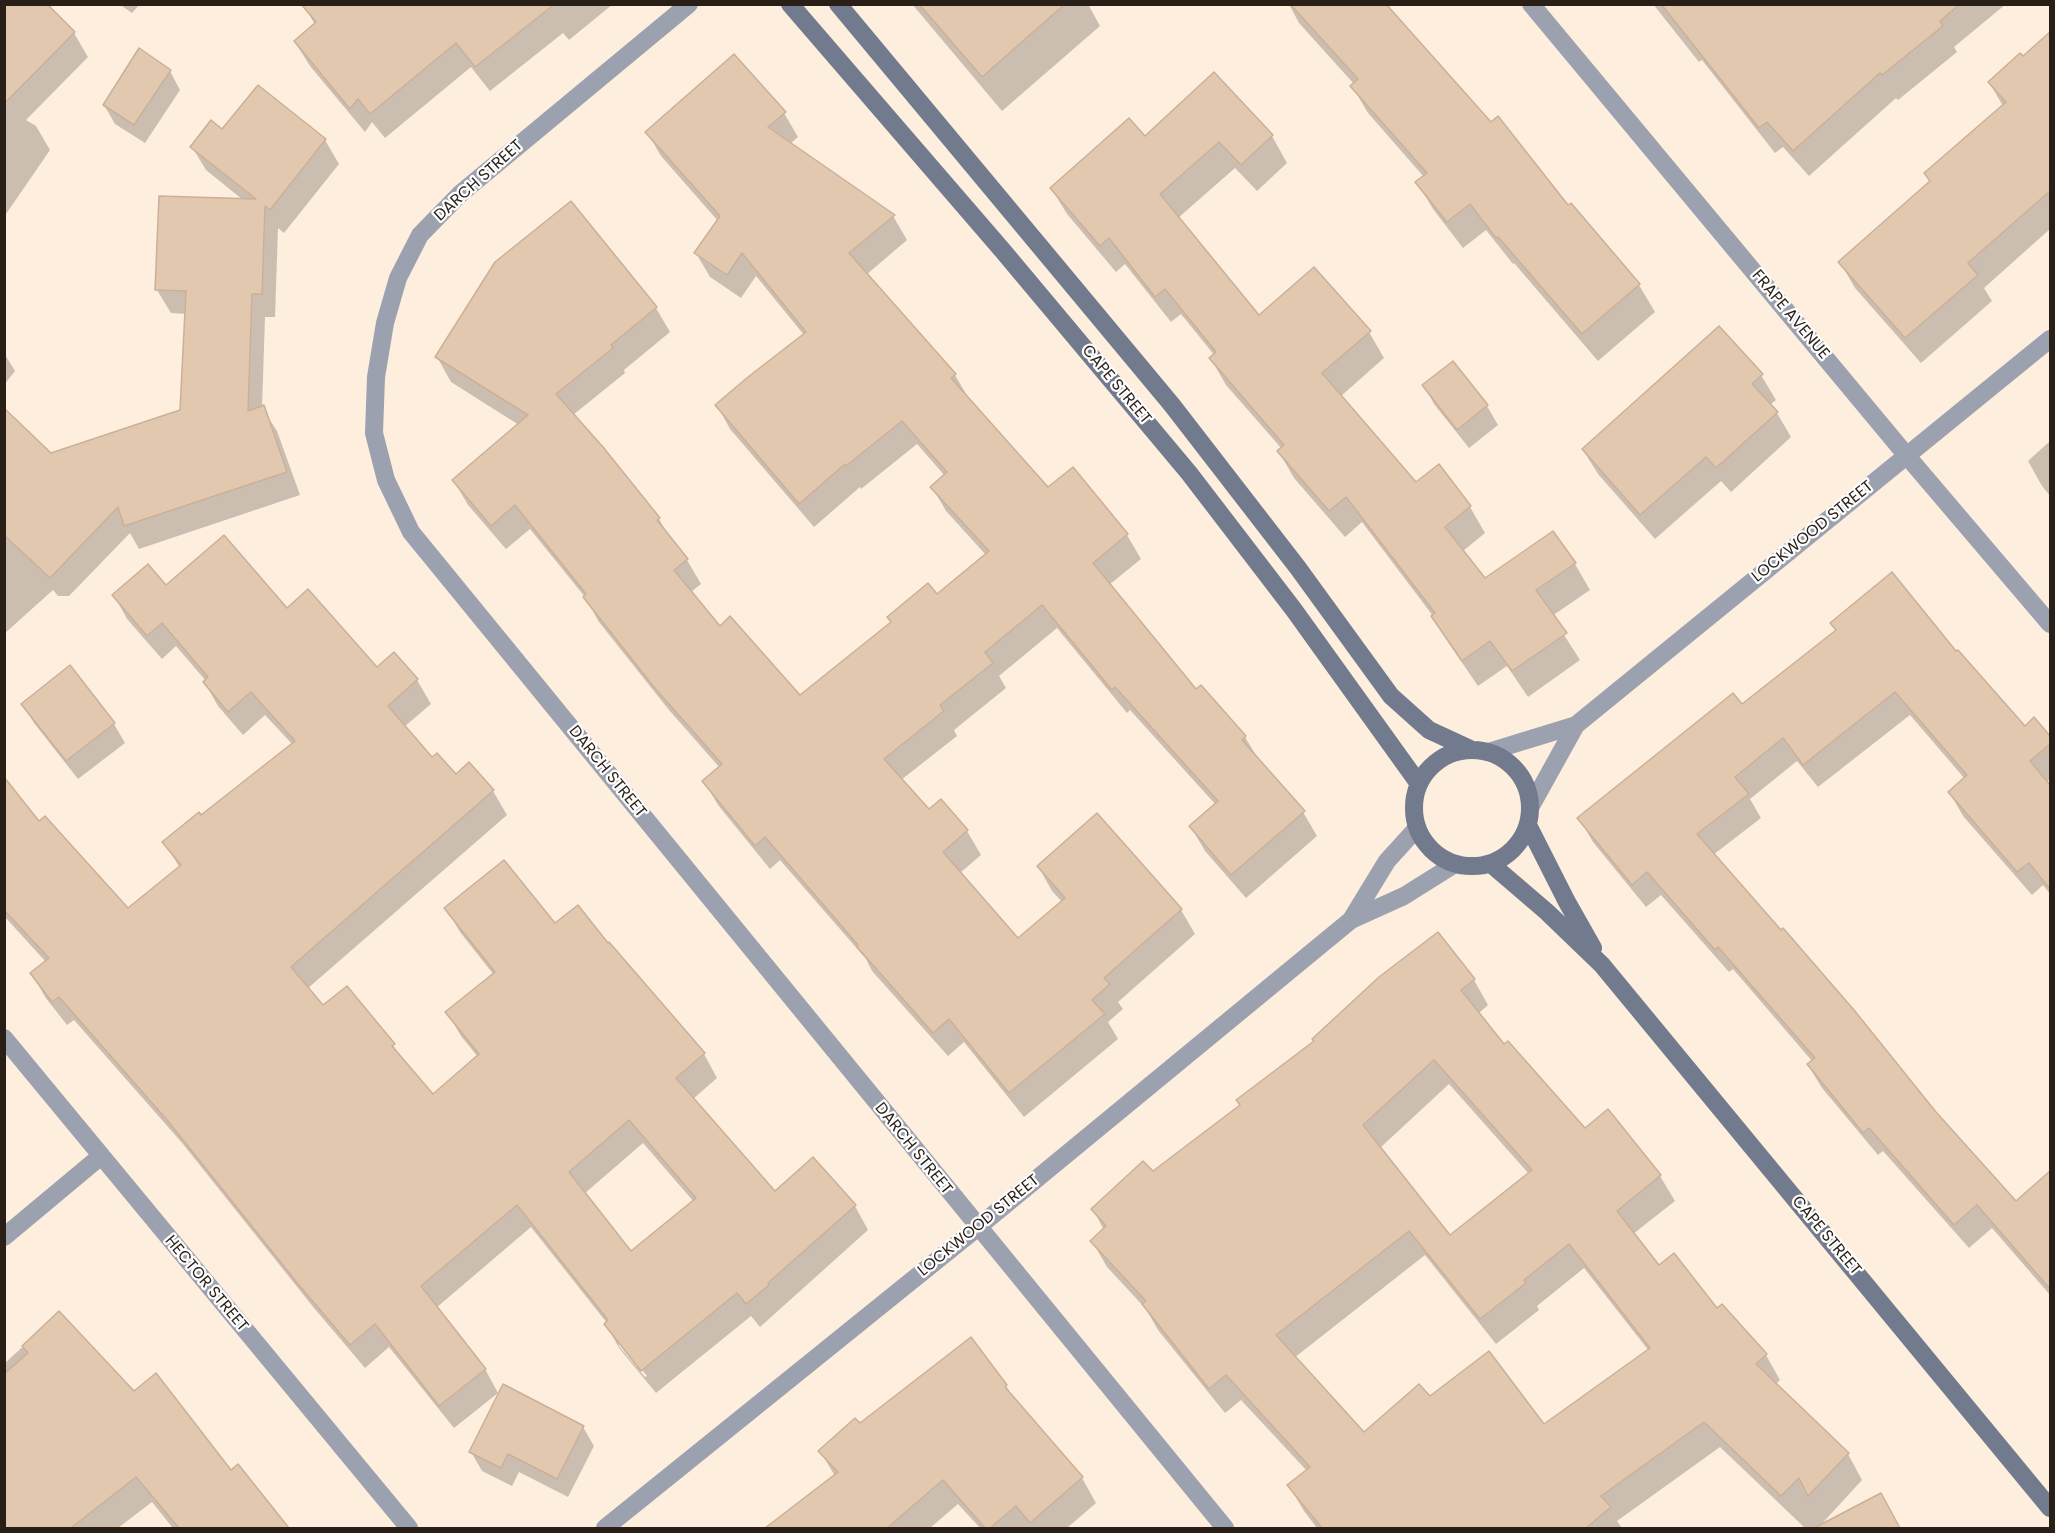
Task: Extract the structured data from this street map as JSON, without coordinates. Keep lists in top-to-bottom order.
{
  "streets": {
    "street": [
      "DARCH STREET",
      "FRAPE AVENUE",
      "CAPE STREET",
      "LOCKWOOD STREET",
      "HECTOR STREET"
    ]
  },
  "crossings": [
    ["DARCH STREET", "LOCKWOOD STREET"],
    ["FRAPE AVENUE", "LOCKWOOD STREET"],
    ["CAPE STREET", "LOCKWOOD STREET"]
  ]
}
